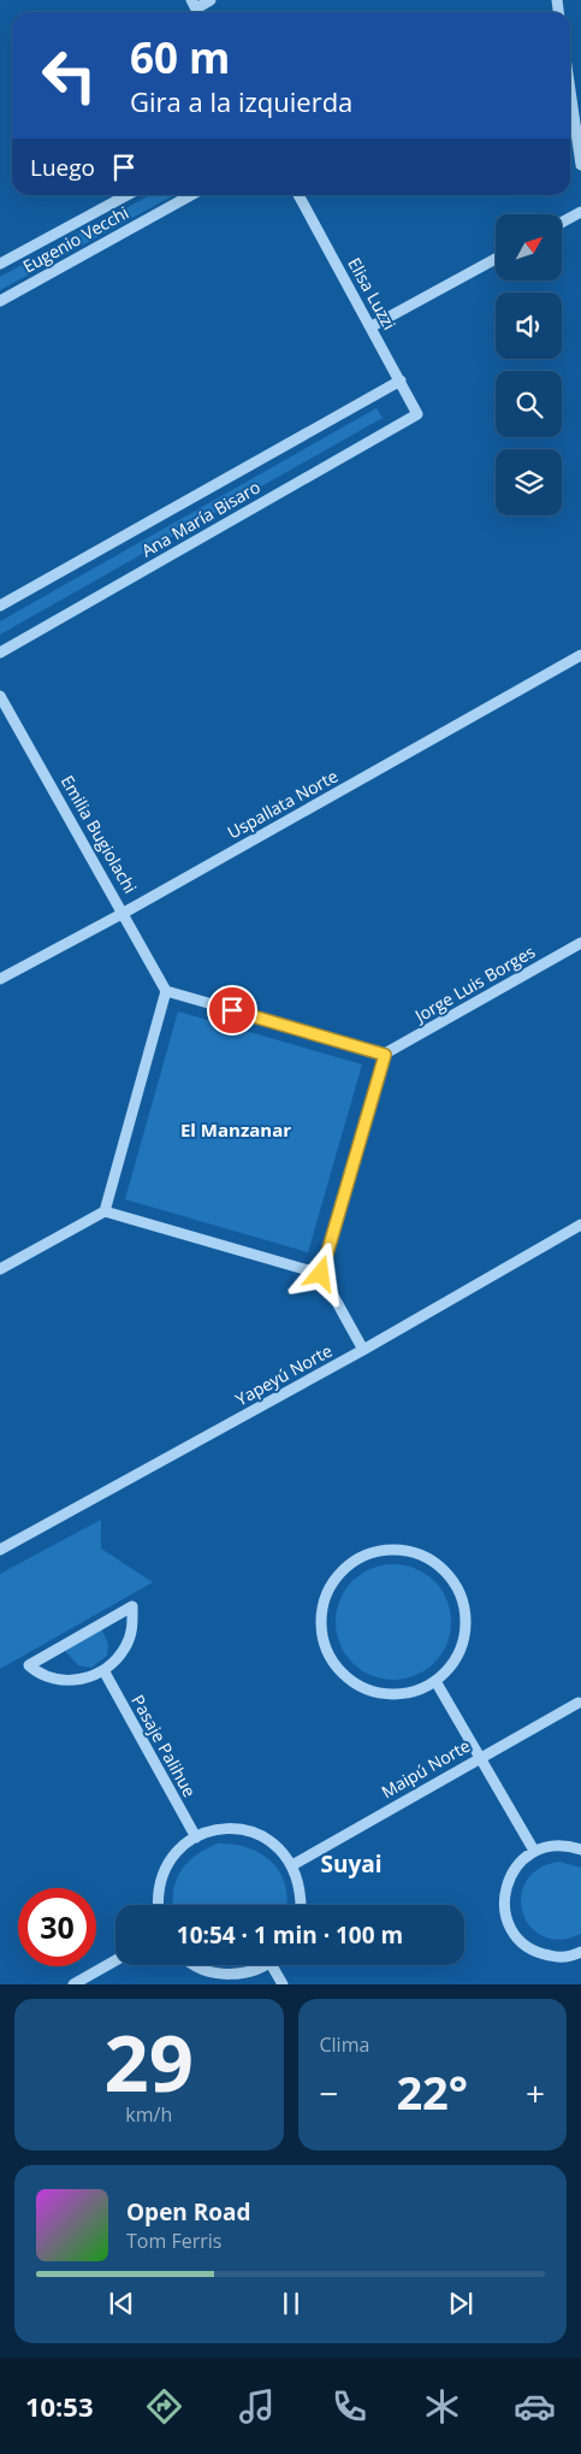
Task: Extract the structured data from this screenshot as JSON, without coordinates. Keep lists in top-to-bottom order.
{
  "streets": {
    "street": [
      "Eugenio Vecchi",
      "Elisa Luzzi",
      "Ana María Bisaro",
      "Uspallata Norte",
      "Emilia Bugiolachi",
      "Jorge Luis Borges",
      "Yapeyú Norte",
      "Pasaje Palihue",
      "Maipú Norte"
    ]
  },
  "crossings": [
    ["Elisa Luzzi", "Ana María Bisaro"],
    ["Uspallata Norte", "Emilia Bugiolachi"]
  ],
  "districts": ["El Manzanar", "Suyai"],
  "north": "top right",
  "page": {
    "turn": ["60 m", "Gira a la izquierda"],
    "then": "Luego",
    "limit": "30",
    "trip": "10:54 · 1 min · 100 m",
    "tile": [
      ["29", "km/h"],
      "Clima"
    ],
    "heat": ["−", "22°", "+"],
    "song": ["Open Road", "Tom Ferris"],
    "tabs": "10:53"
  }
}
